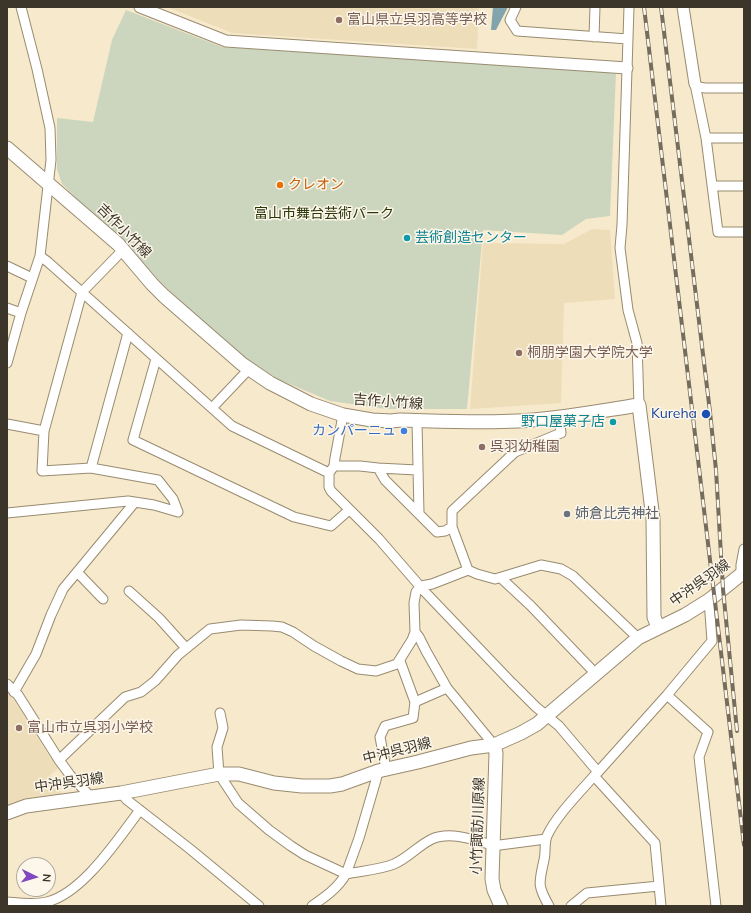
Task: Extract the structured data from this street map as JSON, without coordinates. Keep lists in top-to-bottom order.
{
  "streets": {
    "main road": ["吉作小竹線", "中沖呉羽線", "小竹諏訪川原線"]
  },
  "crossings": [
    ["中沖呉羽線", "小竹諏訪川原線"]
  ],
  "parks": ["富山市舞台芸術パーク"],
  "places": [
    "富山県立呉羽高等学校",
    "クレオン",
    "芸術創造センター",
    "桐朋学園大学院大学",
    "Kureha",
    "野口屋菓子店",
    "カンパーニュ",
    "呉羽幼稚園",
    "姉倉比売神社",
    "富山市立呉羽小学校"
  ],
  "north": "right"
}
